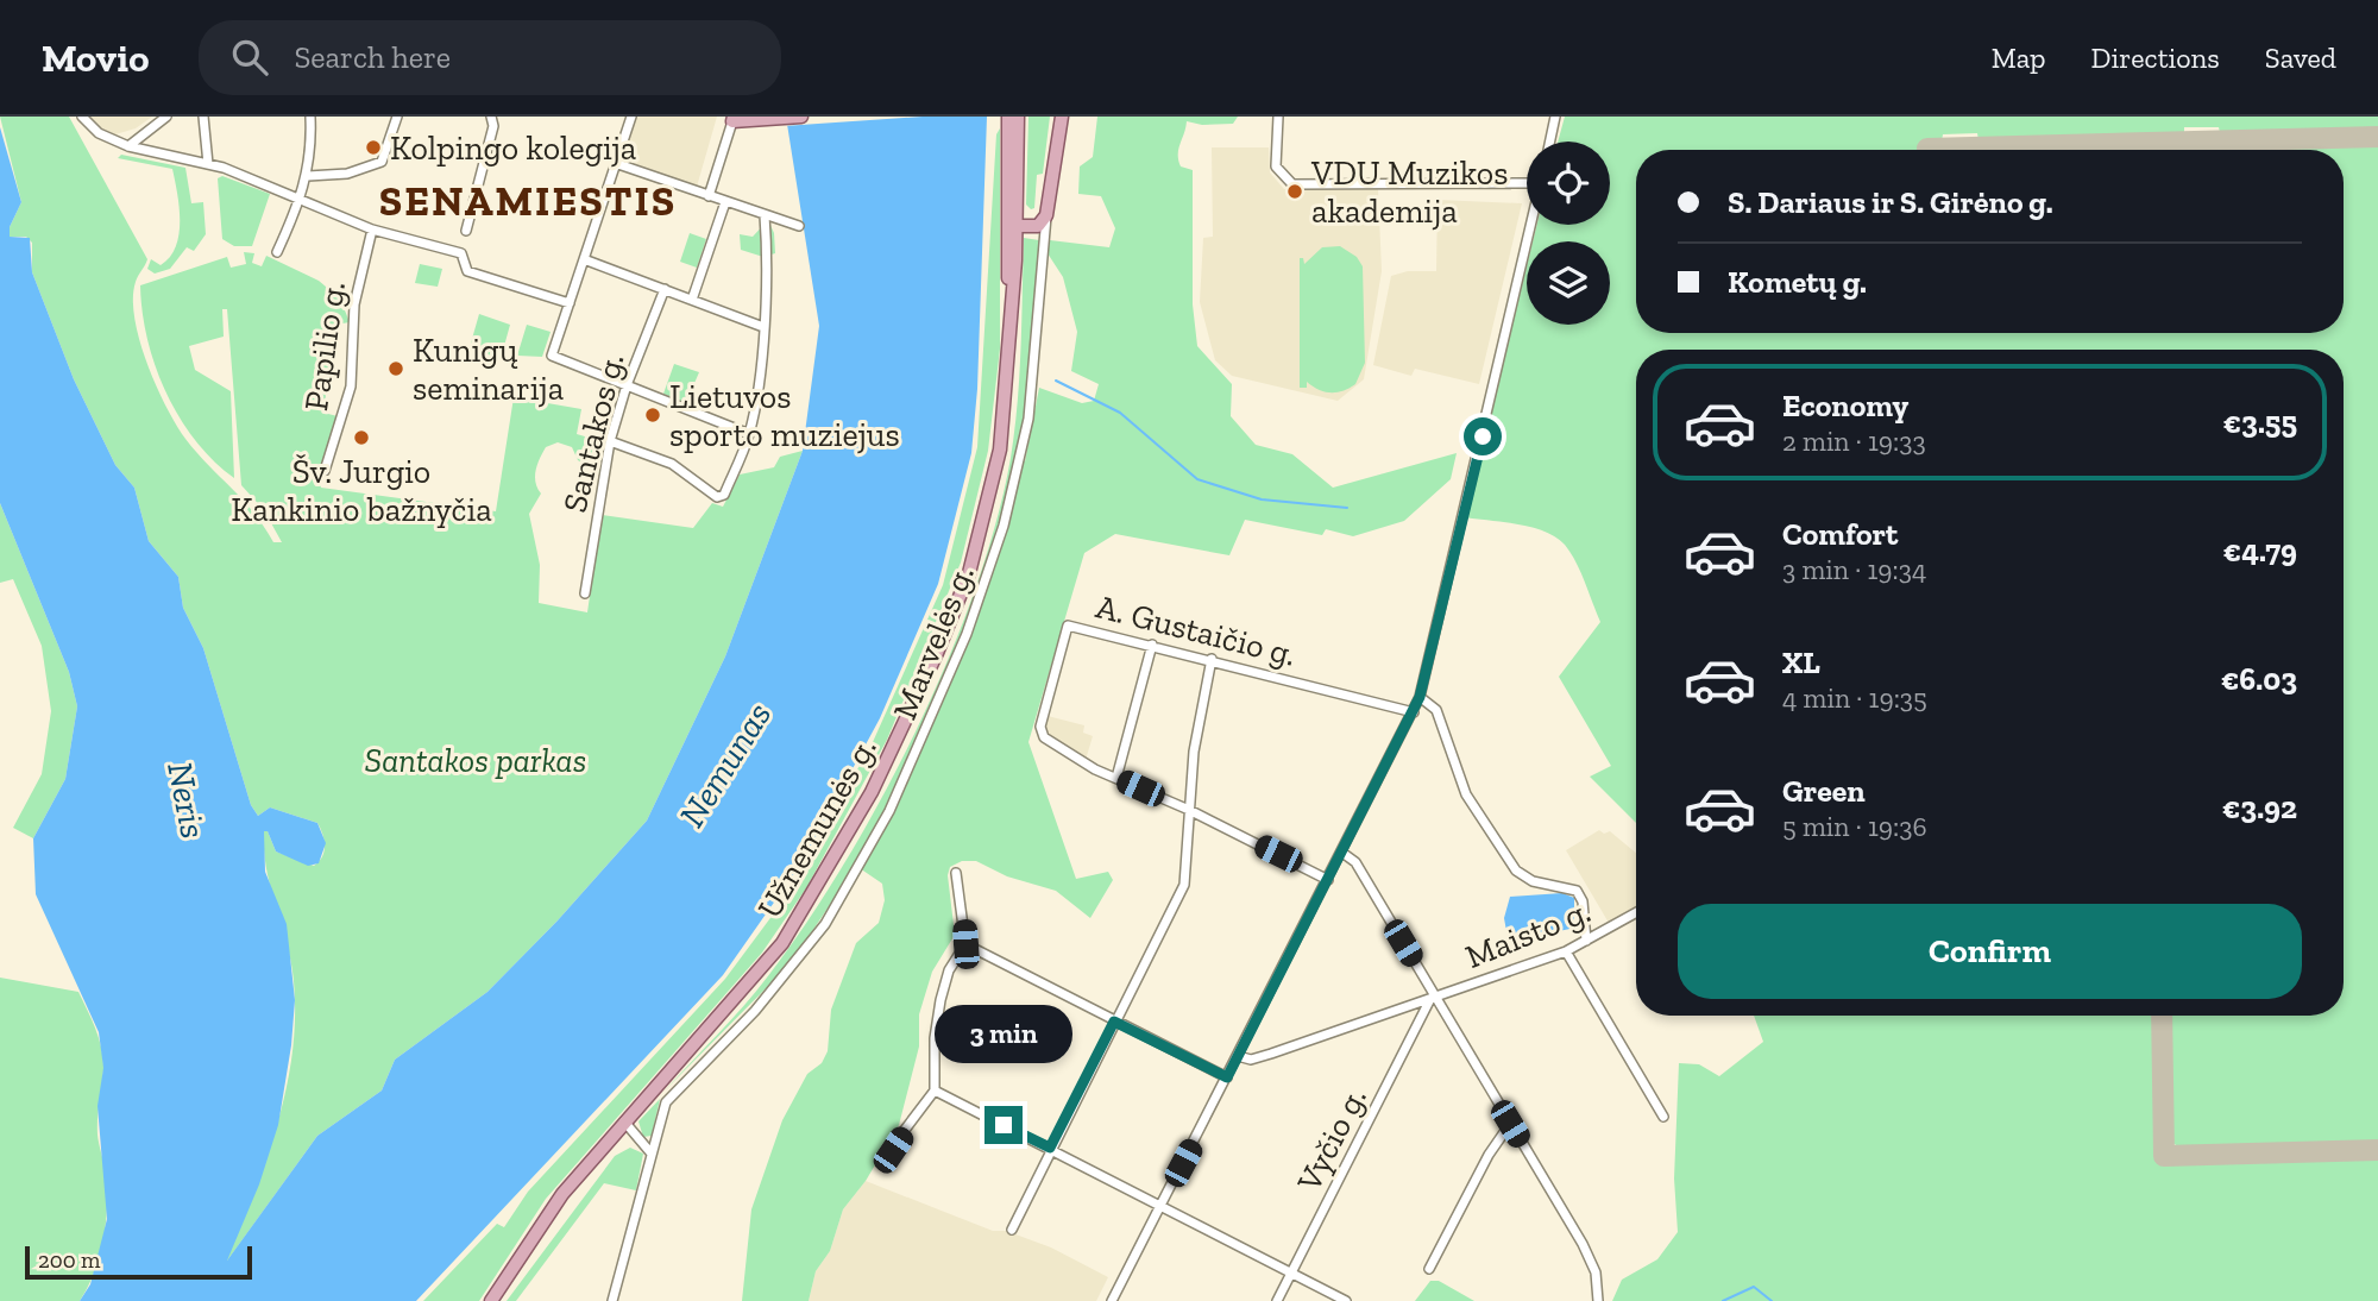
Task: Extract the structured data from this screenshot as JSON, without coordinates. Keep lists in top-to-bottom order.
{
  "streets": {
    "main road": ["Užnemunės g."],
    "street": [
      "Papilio g.",
      "Santakos g.",
      "A. Gustaičio g.",
      "Marvelės g.",
      "Maisto g.",
      "Vyčio g."
    ]
  },
  "crossings": [
    ["Maisto g.", "Vyčio g."]
  ],
  "districts": ["SENAMIESTIS"],
  "water": ["Nemunas", "Neris"],
  "parks": ["Santakos parkas"],
  "places": [
    "Kolpingo kolegija",
    "VDU Muzikos akademija",
    "Kunigų seminarija",
    "Lietuvos sporto muziejus",
    "Šv. Jurgio Kankinio bažnyčia"
  ],
  "scale_bar": "200 m",
  "page": {
    "header": "Movio",
    "search": "Search here",
    "nav": ["Map", "Directions", "Saved"],
    "banner": ["S. Dariaus ir S. Girėno g.", "Kometų g."],
    "list": [
      {
        "name": "Economy",
        "note": "2 min · 19:33",
        "value": "€3.55"
      },
      {
        "name": "Comfort",
        "note": "3 min · 19:34",
        "value": "€4.79"
      },
      {
        "name": "XL",
        "note": "4 min · 19:35",
        "value": "€6.03"
      },
      {
        "name": "Green",
        "note": "5 min · 19:36",
        "value": "€3.92"
      }
    ],
    "buttons": "Confirm",
    "bubble": "3 min",
    "scale": "200 m"
  }
}
